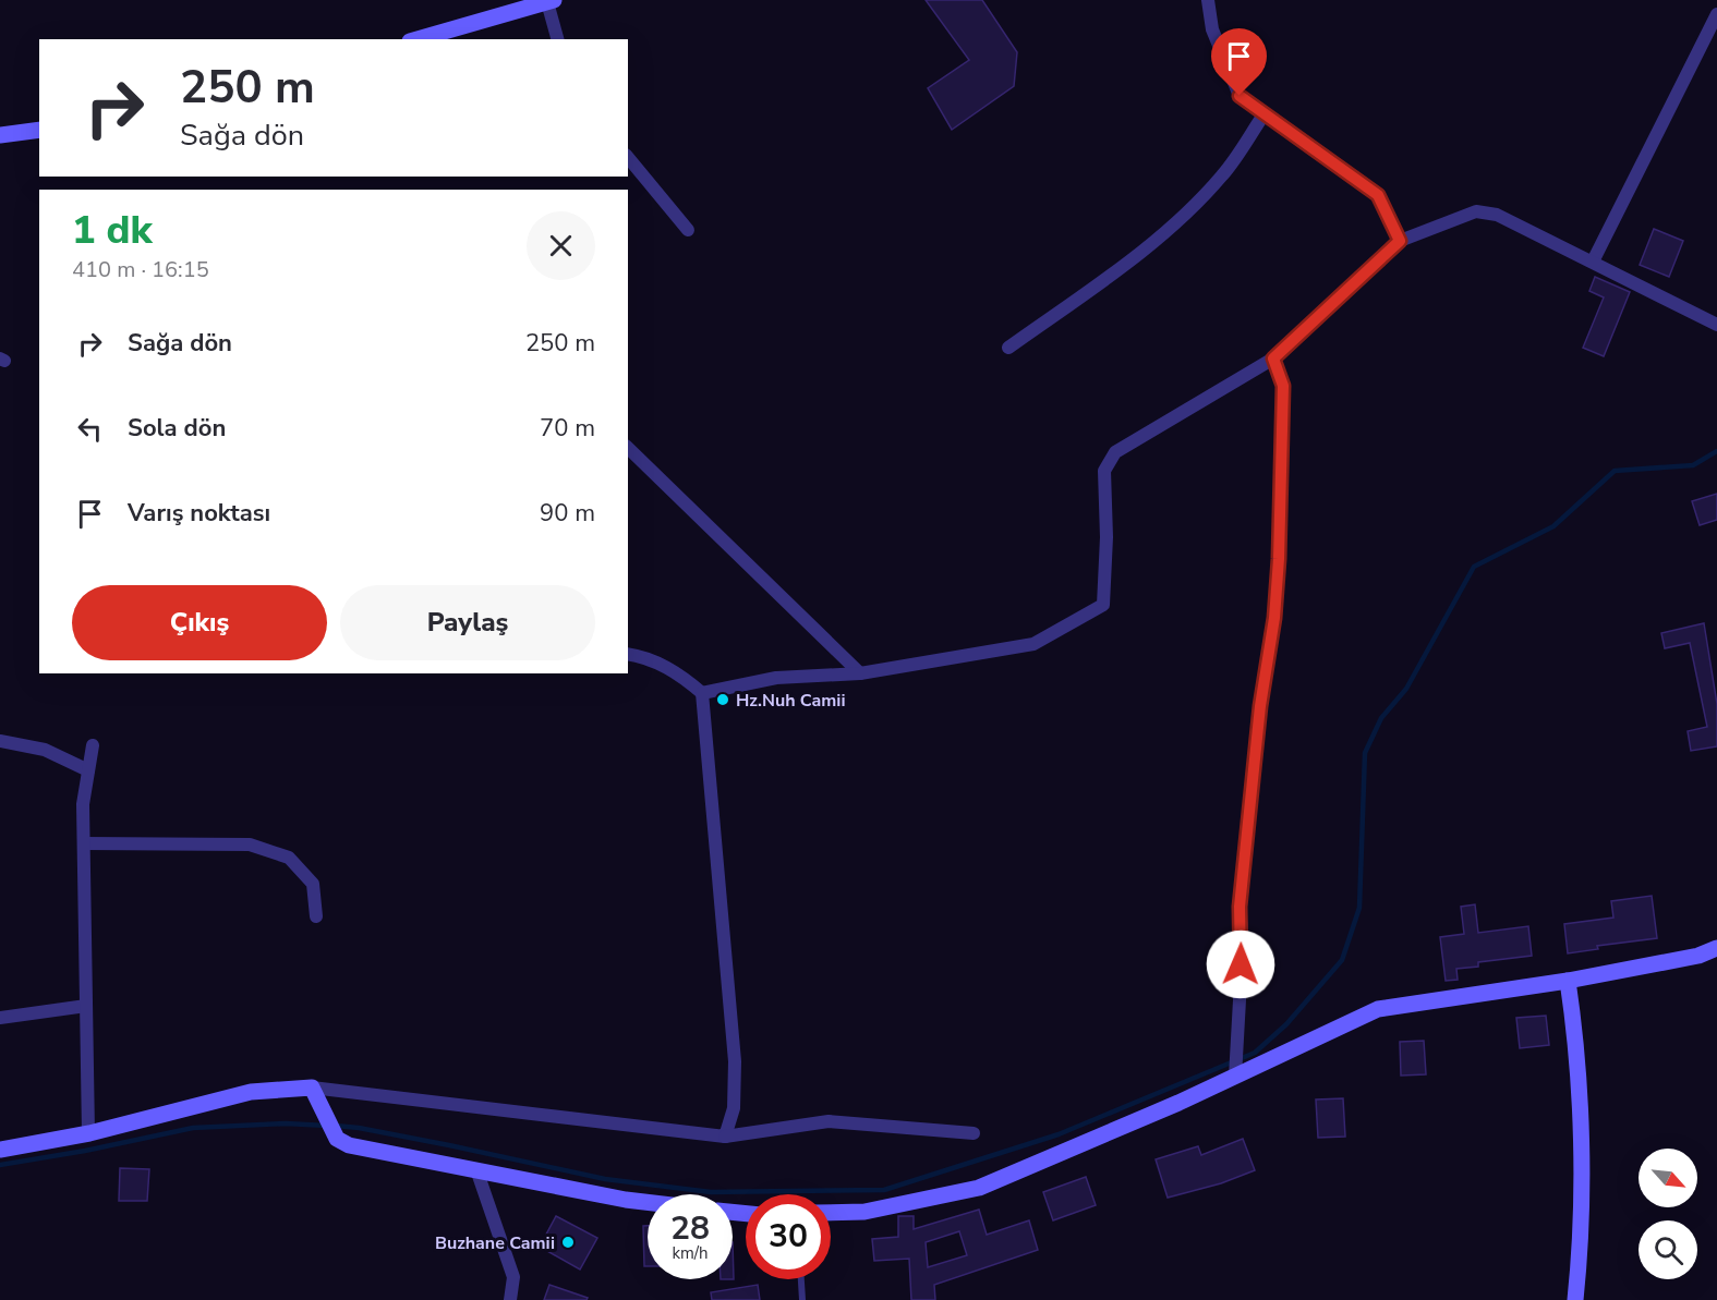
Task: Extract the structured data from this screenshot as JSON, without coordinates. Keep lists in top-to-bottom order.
{
  "places": ["Hz.Nuh Camii", "Buzhane Camii"],
  "north": "bottom right",
  "page": {
    "turn": ["250 m", "Sağa dön"],
    "heading": ["1 dk", "410 m · 16:15"],
    "list": [
      {
        "name": "Sağa dön",
        "value": "250 m"
      },
      {
        "name": "Sola dön",
        "value": "70 m"
      },
      {
        "name": "Varış noktası",
        "value": "90 m"
      }
    ],
    "buttons": ["Çıkış", "Paylaş"],
    "speed": "28 km/h",
    "limit": "30"
  }
}
